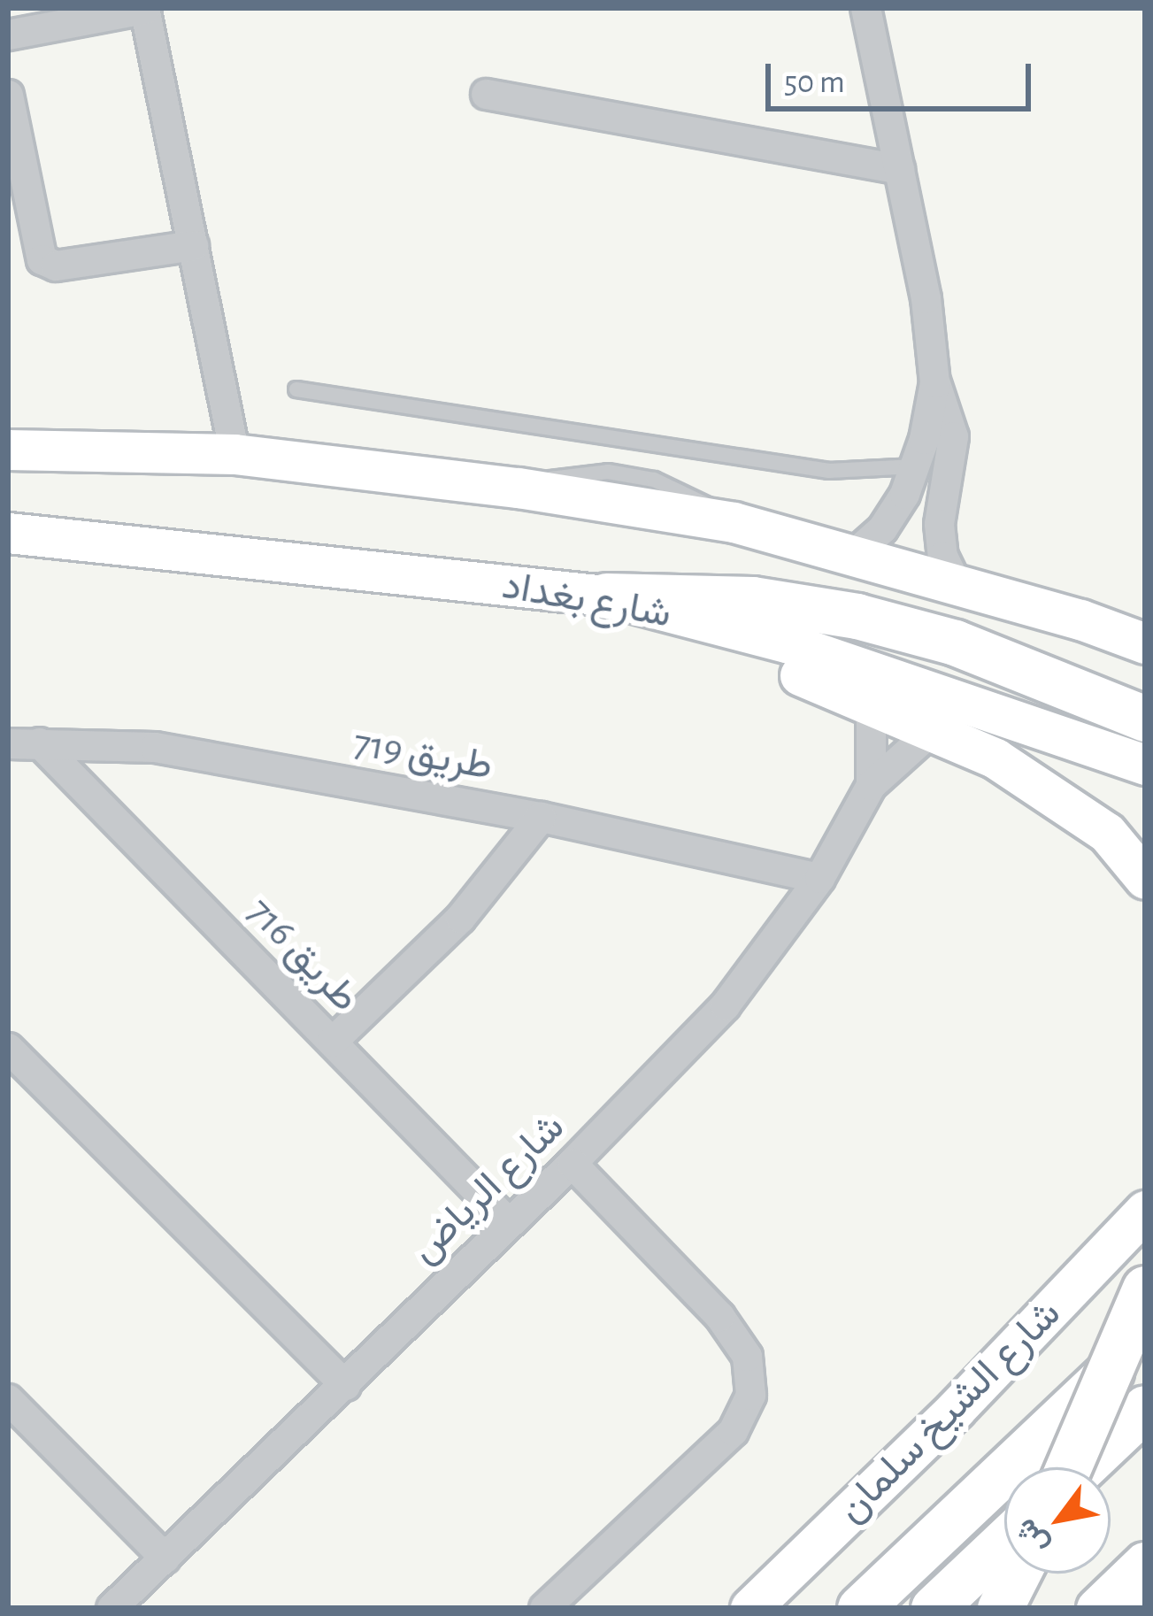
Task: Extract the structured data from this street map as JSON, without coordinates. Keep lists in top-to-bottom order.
{
  "streets": {
    "main road": ["شارع بغداد", "شارع الشيخ سلمان"],
    "street": ["طريق 719", "طريق 716", "شارع الرياض"]
  },
  "crossings": [
    ["طريق 719", "طريق 716"],
    ["طريق 719", "شارع الرياض"],
    ["طريق 716", "شارع الرياض"]
  ],
  "scale_bar": "50 m",
  "north": "bottom left"
}
